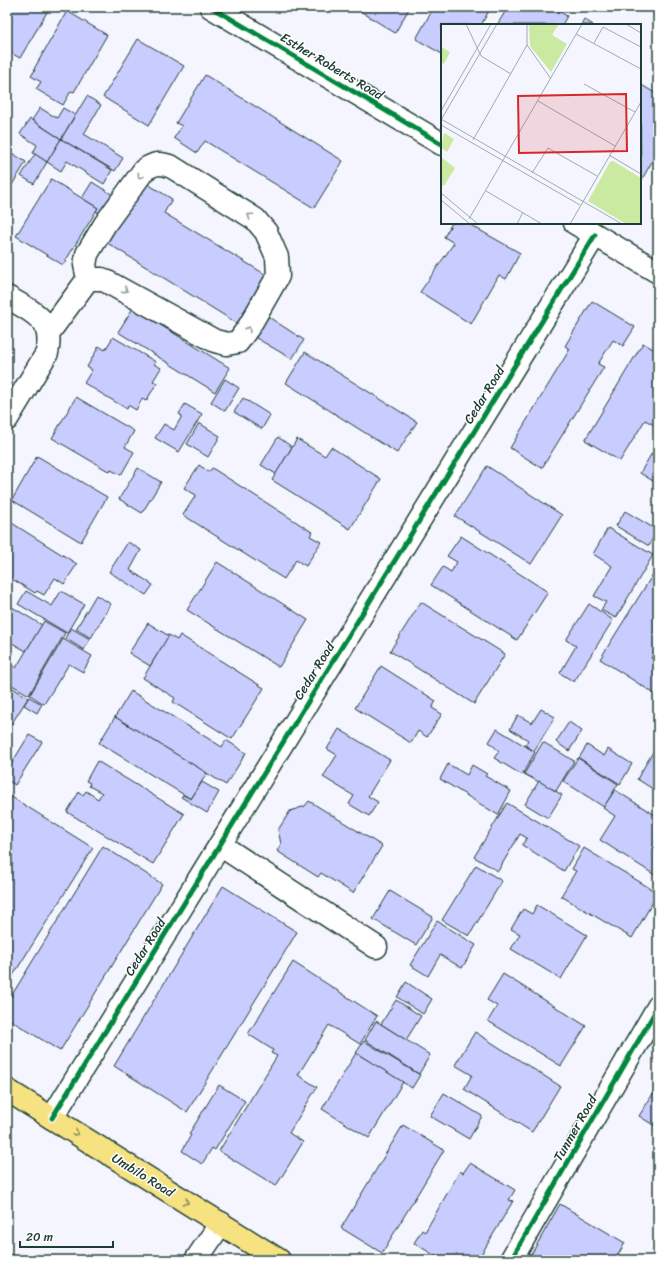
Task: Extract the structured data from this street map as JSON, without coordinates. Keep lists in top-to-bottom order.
{
  "streets": {
    "main road": ["Umbilo Road"],
    "street": ["Esther Roberts Road", "Cedar Road", "Tunmer Road"]
  },
  "crossings": [
    ["Cedar Road", "Umbilo Road"]
  ],
  "one_way": ["Umbilo Road"],
  "scale_bar": "20 m"
}
